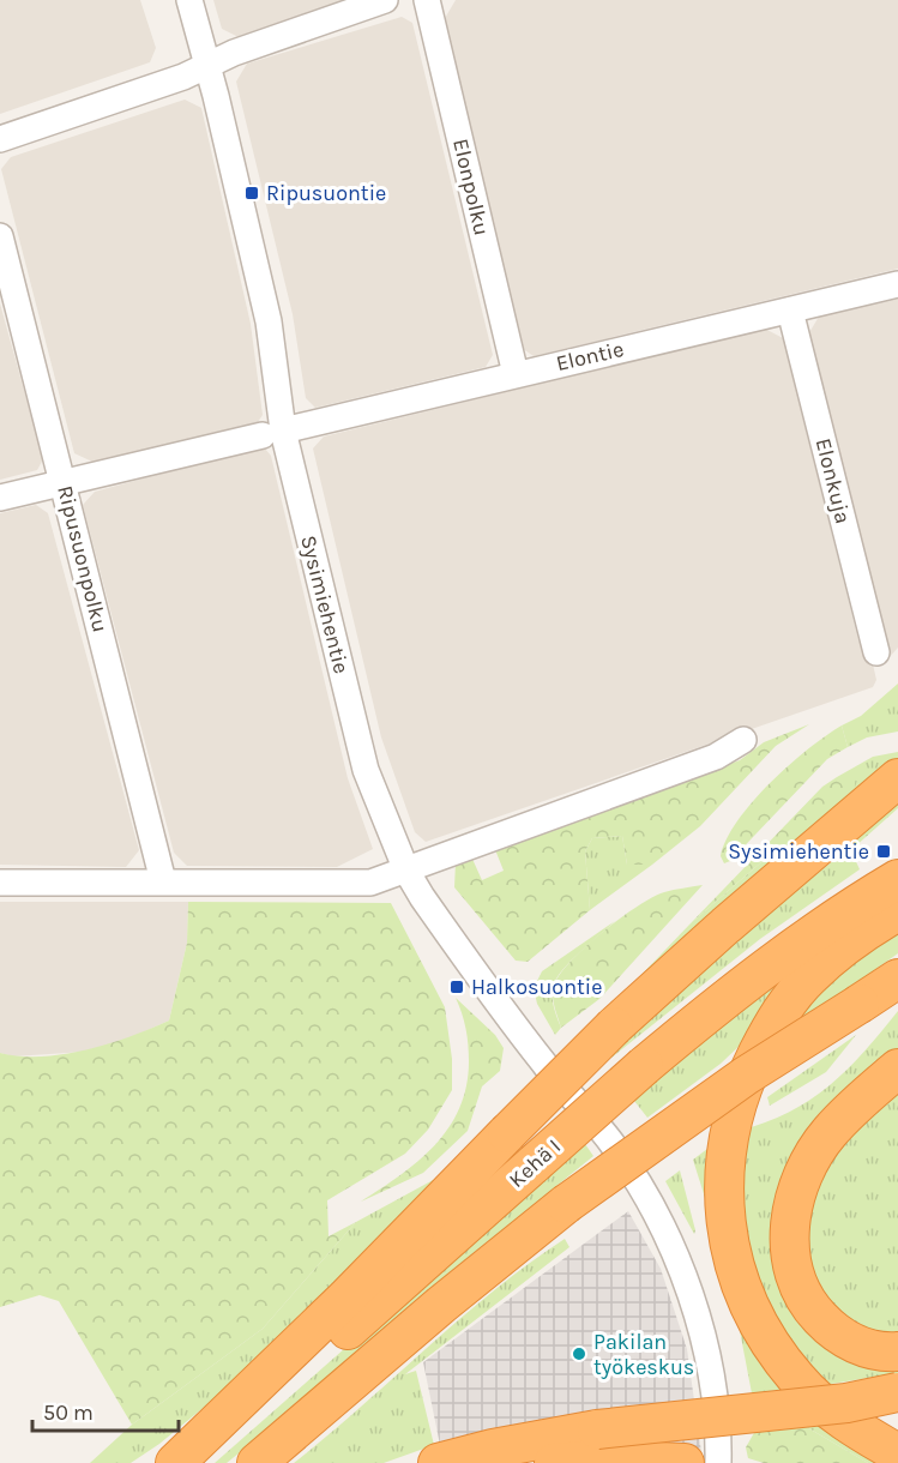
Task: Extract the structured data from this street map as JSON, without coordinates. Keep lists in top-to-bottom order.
{
  "streets": {
    "highway": ["Kehä I"],
    "street": [
      "Elonpolku",
      "Elontie",
      "Elonkuja",
      "Ripusuonpolku",
      "Sysimiehentie"
    ]
  },
  "crossings": [
    ["Elonpolku", "Elontie"],
    ["Elontie", "Elonkuja"],
    ["Elontie", "Ripusuonpolku"],
    ["Elontie", "Sysimiehentie"]
  ],
  "places": {
    "transit": ["Ripusuontie", "Sysimiehentie", "Halkosuontie"],
    "other": ["Pakilan työkeskus"]
  },
  "scale_bar": "50 m"
}
